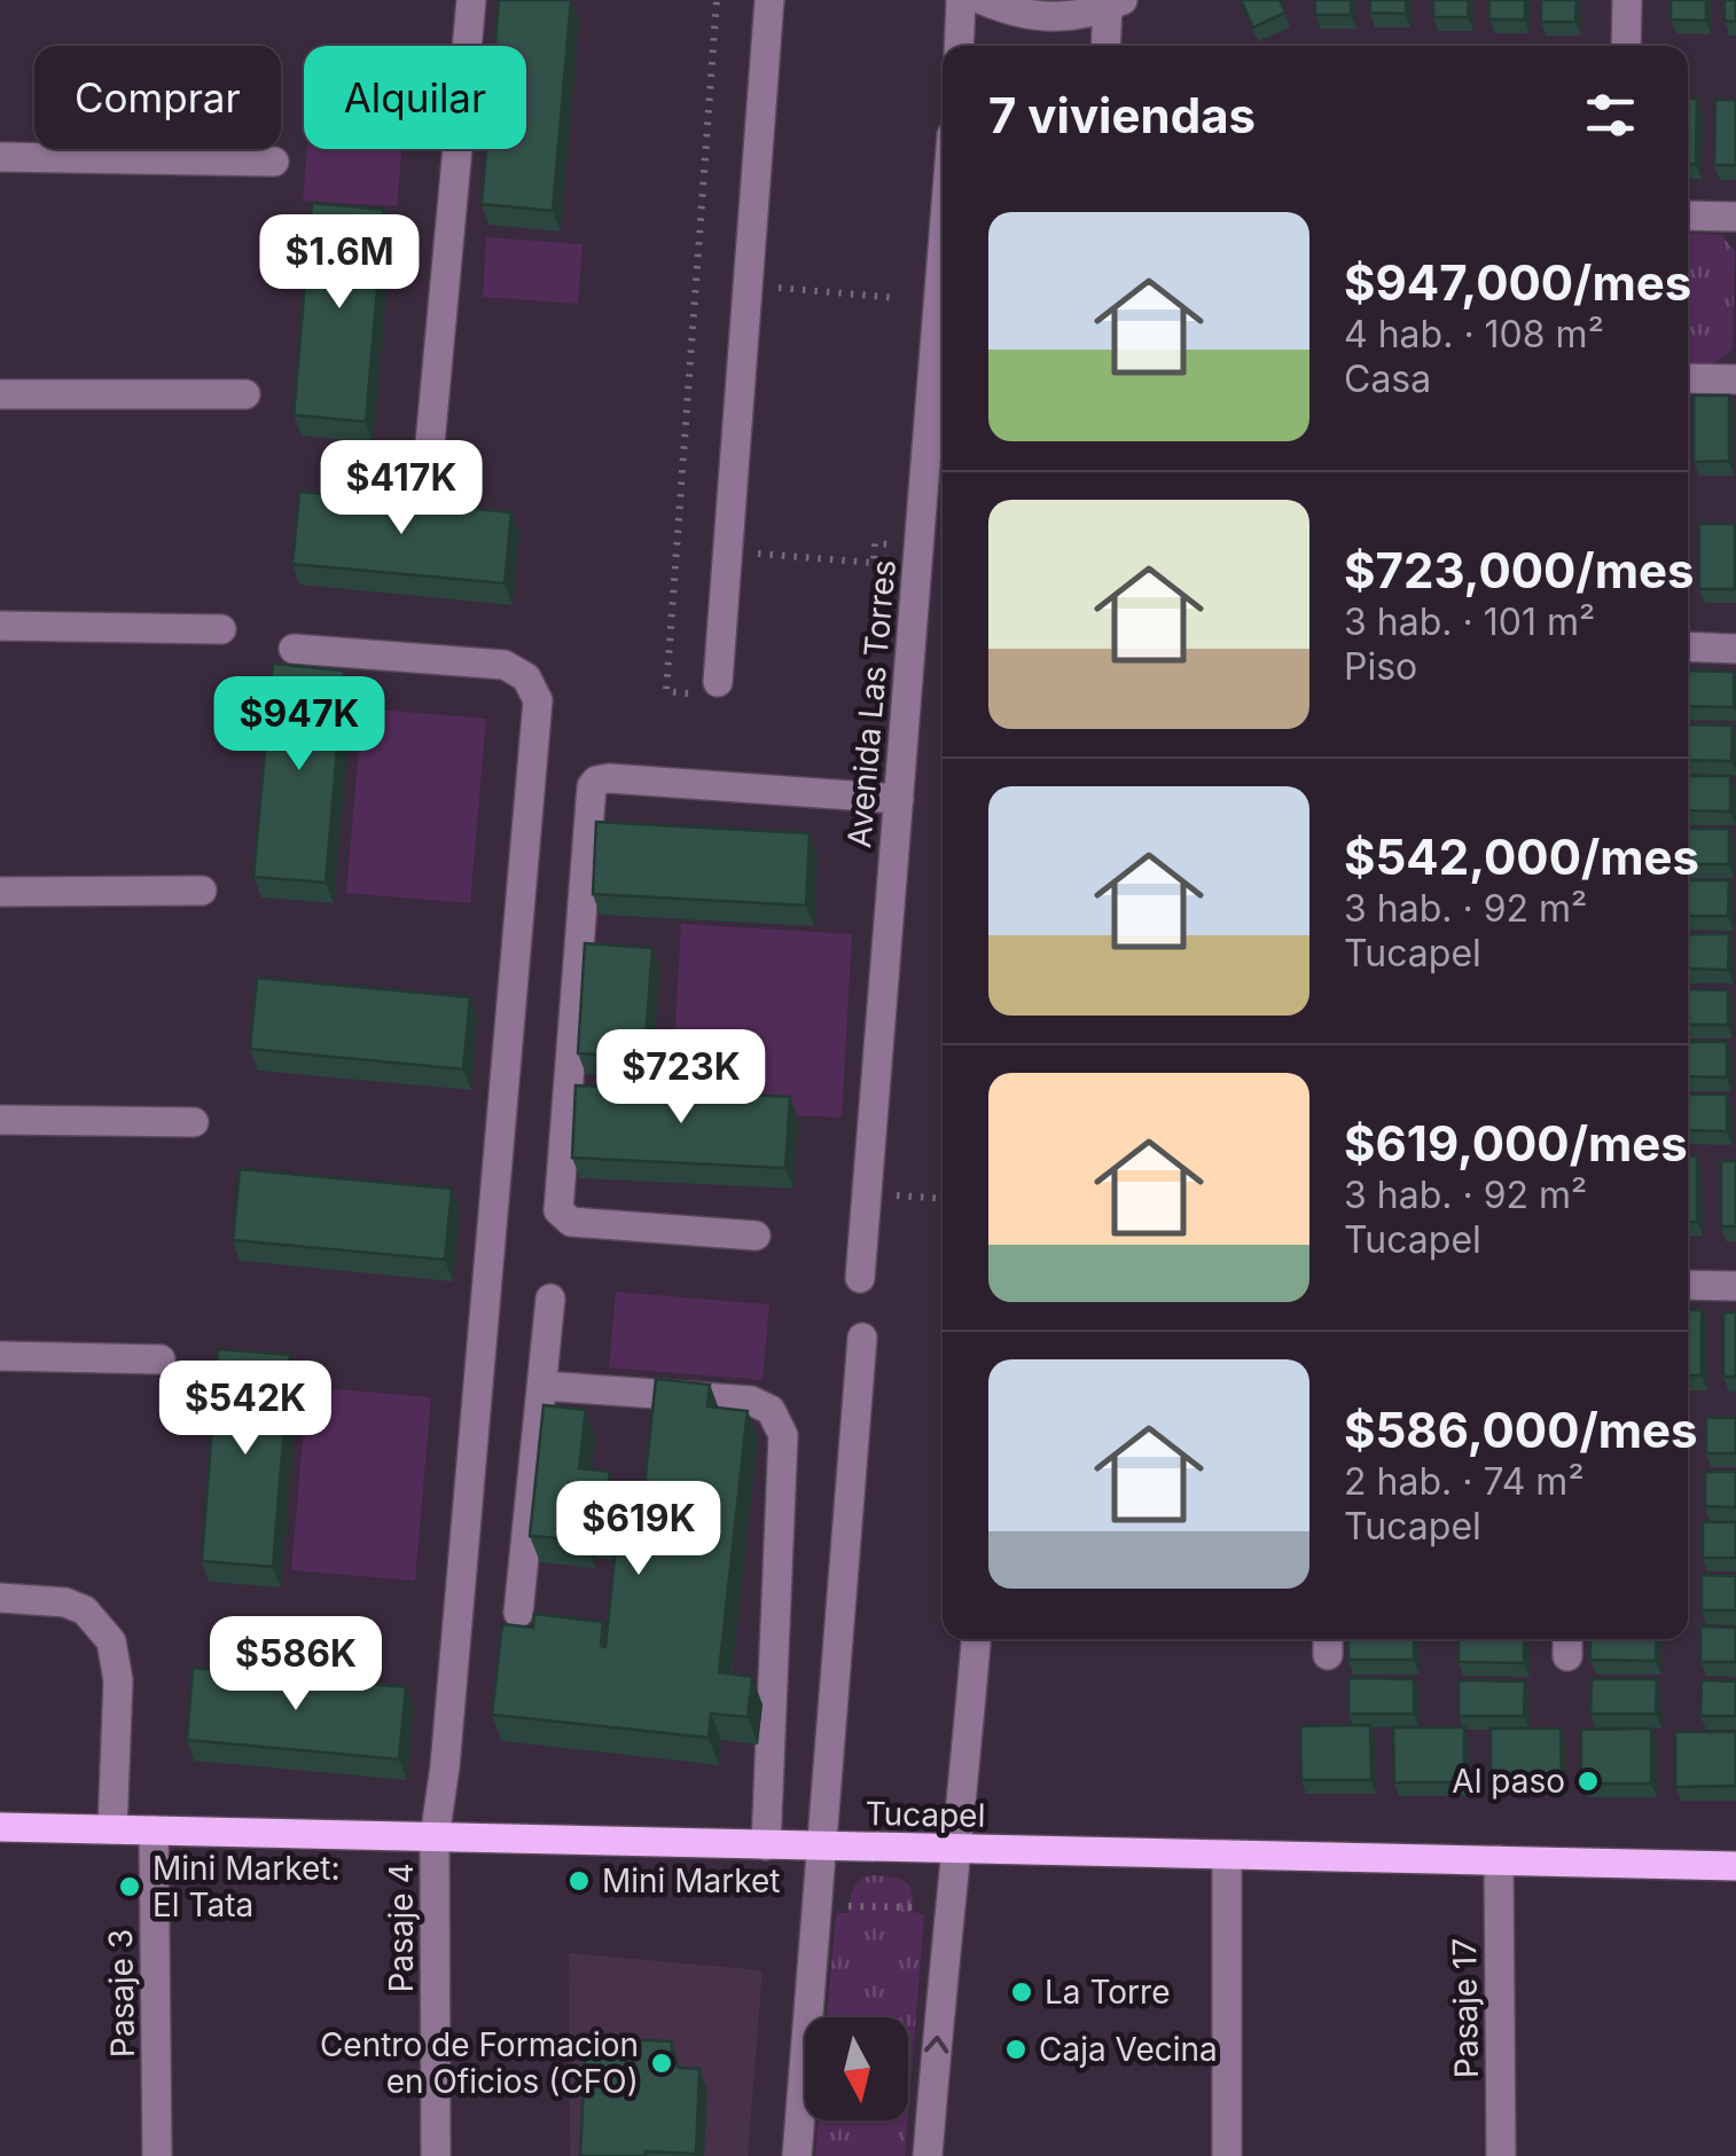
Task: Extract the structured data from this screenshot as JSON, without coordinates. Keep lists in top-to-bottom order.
{
  "streets": {
    "main road": ["Tucapel"],
    "street": [
      "Avenida Las Torres",
      "Pasaje 4",
      "Pasaje 3",
      "Pasaje 17"
    ]
  },
  "crossings": [
    ["Tucapel", "Pasaje 4"],
    ["Tucapel", "Pasaje 3"],
    ["Tucapel", "Pasaje 17"]
  ],
  "places": [
    "Al paso",
    "Mini Market",
    "Mini Market: El Tata",
    "La Torre",
    "Caja Vecina",
    "Centro de Formacion en Oficios (CFO)"
  ],
  "north": "bottom",
  "page": {
    "chip": ["Comprar", "Alquilar"],
    "heading": "7 viviendas",
    "list": [
      {
        "name": "$947,000/mes",
        "note": "4 hab. · 108 m² · Casa"
      },
      {
        "name": "$723,000/mes",
        "note": "3 hab. · 101 m² · Piso"
      },
      {
        "name": "$542,000/mes",
        "note": "3 hab. · 92 m² · Tucapel"
      },
      {
        "name": "$619,000/mes",
        "note": "3 hab. · 92 m² · Tucapel"
      },
      {
        "name": "$586,000/mes",
        "note": "2 hab. · 74 m² · Tucapel"
      }
    ],
    "price": [
      "$1.6M",
      "$417K",
      "$947K",
      "$723K",
      "$542K",
      "$619K",
      "$586K"
    ]
  }
}
